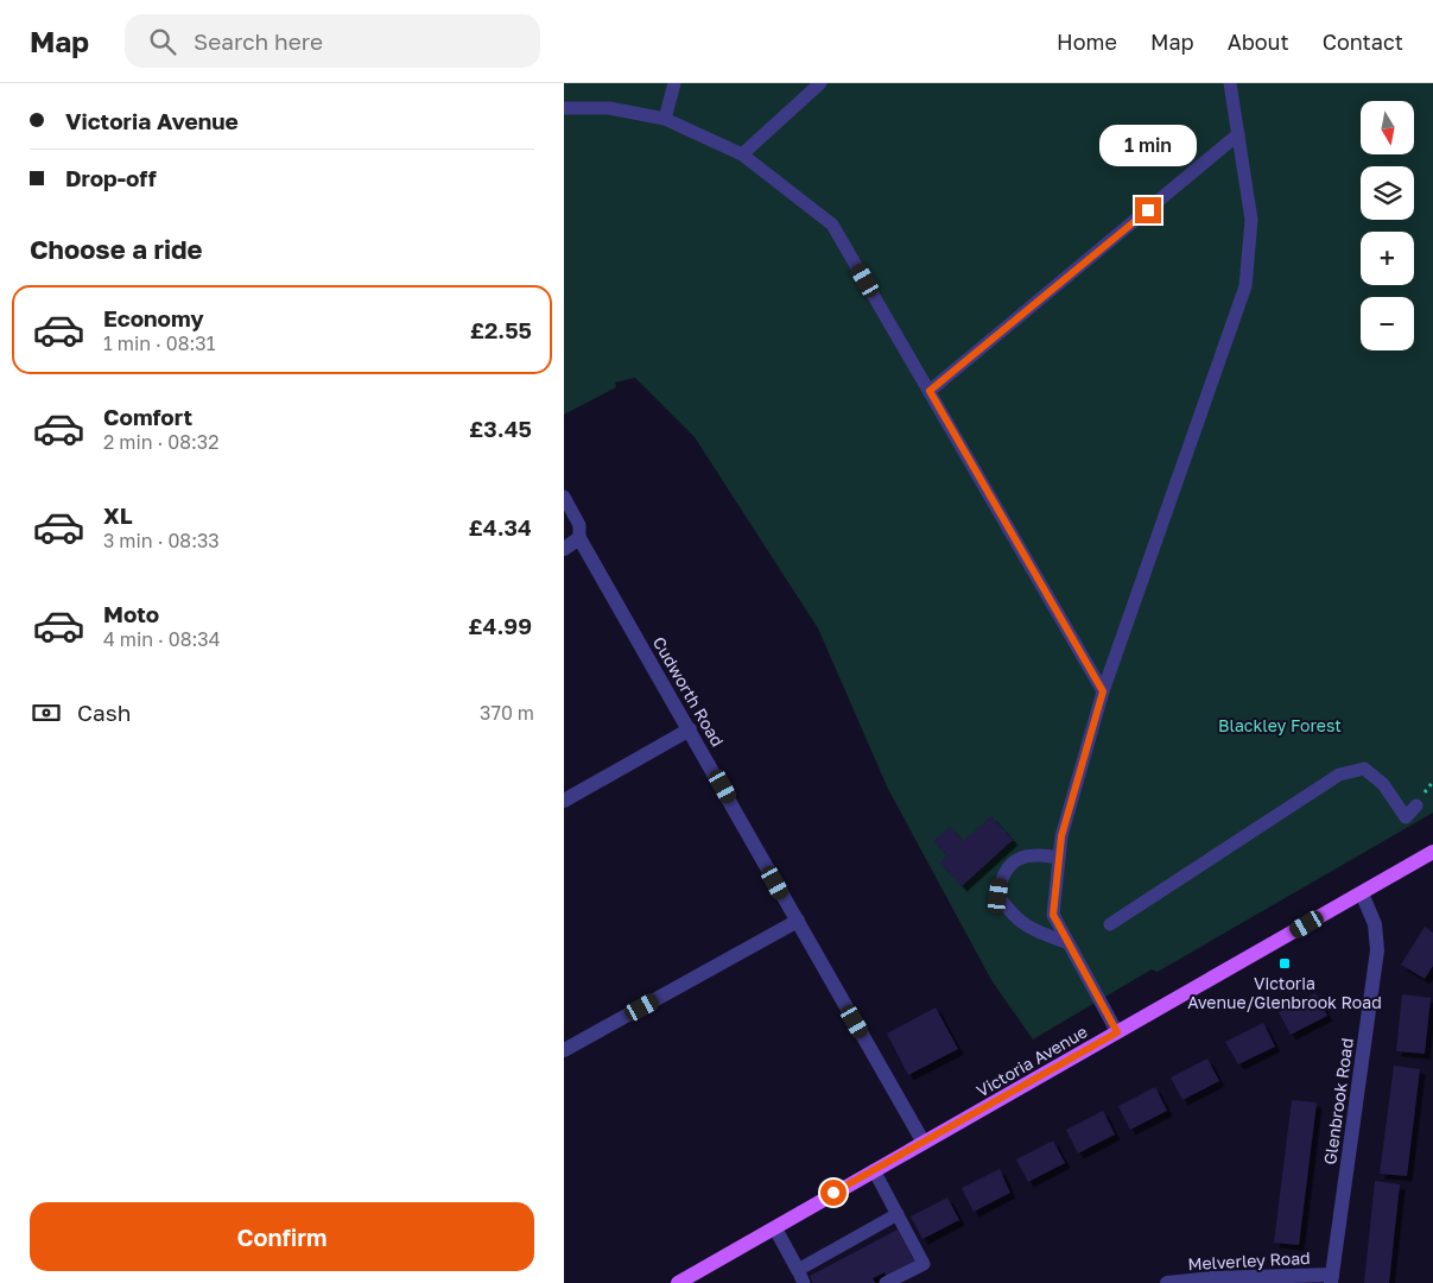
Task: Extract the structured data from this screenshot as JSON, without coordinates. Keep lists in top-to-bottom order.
{
  "streets": {
    "main road": ["Victoria Avenue"],
    "street": ["Cudworth Road", "Glenbrook Road", "Melverley Road"]
  },
  "crossings": [
    ["Cudworth Road", "Victoria Avenue"],
    ["Victoria Avenue", "Glenbrook Road"],
    ["Glenbrook Road", "Melverley Road"]
  ],
  "parks": ["Blackley Forest"],
  "places": {
    "transit": ["Victoria Avenue/Glenbrook Road"]
  },
  "north": "bottom",
  "page": {
    "header": "Map",
    "search": "Search here",
    "nav": [
      "Home",
      "Map",
      "About",
      "Contact"
    ],
    "banner": ["Victoria Avenue", "Drop-off"],
    "map_buttons": ["+", "−"],
    "bubble": "1 min",
    "heading": "Choose a ride",
    "list": [
      {
        "name": "Economy",
        "note": "1 min · 08:31",
        "value": "£2.55"
      },
      {
        "name": "Comfort",
        "note": "2 min · 08:32",
        "value": "£3.45"
      },
      {
        "name": "XL",
        "note": "3 min · 08:33",
        "value": "£4.34"
      },
      {
        "name": "Moto",
        "note": "4 min · 08:34",
        "value": "£4.99"
      }
    ],
    "pay": ["Cash", "370 m"],
    "buttons": "Confirm"
  }
}
